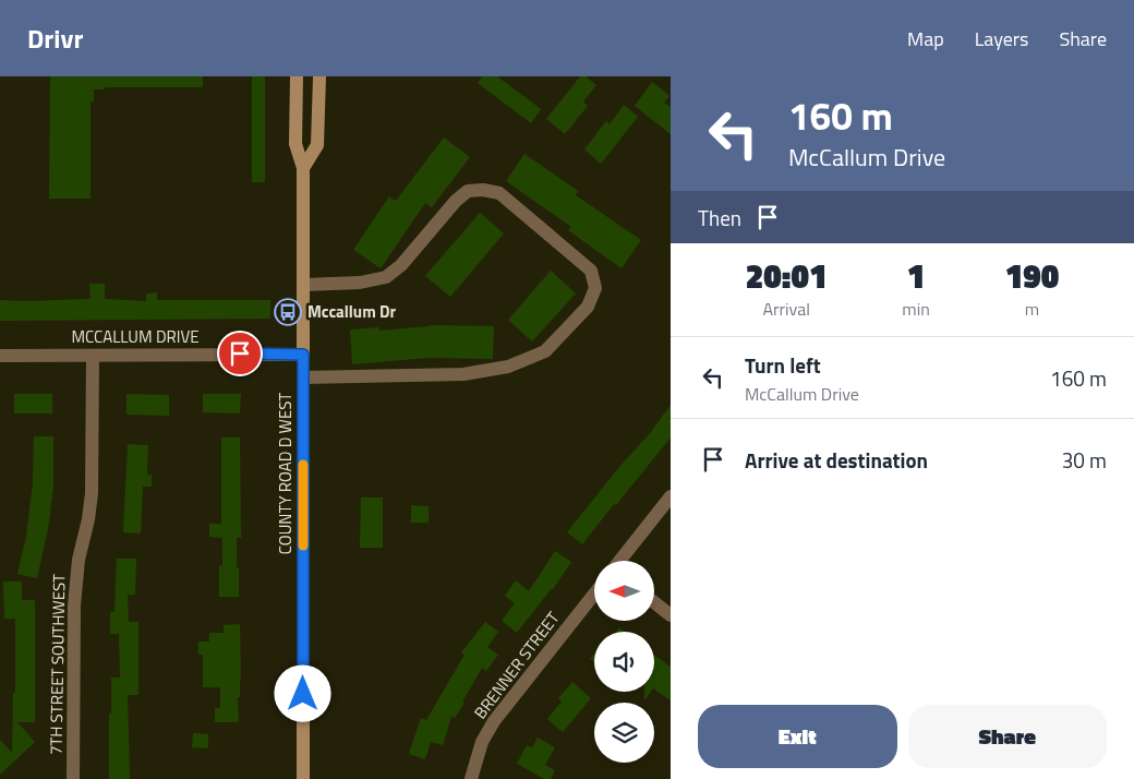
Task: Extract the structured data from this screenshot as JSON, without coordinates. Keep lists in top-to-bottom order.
{
  "streets": {
    "main road": ["COUNTY ROAD D WEST"],
    "street": ["MCCALLUM DRIVE", "7TH STREET SOUTHWEST", "BRENNER STREET"]
  },
  "crossings": [
    ["MCCALLUM DRIVE", "COUNTY ROAD D WEST"],
    ["MCCALLUM DRIVE", "7TH STREET SOUTHWEST"]
  ],
  "places": {
    "bus stop": ["Mccallum Dr"]
  },
  "north": "left",
  "page": {
    "header": "Drivr",
    "nav": ["Map", "Layers", "Share"],
    "turn": ["160 m", "McCallum Drive"],
    "then": "Then",
    "eta": [
      "20:01",
      "Arrival",
      "1",
      "min",
      "190",
      "m"
    ],
    "list": [
      {
        "name": "Turn left",
        "note": "McCallum Drive",
        "value": "160 m"
      },
      {
        "name": "Arrive at destination",
        "value": "30 m"
      }
    ],
    "buttons": ["Exit", "Share"]
  }
}
